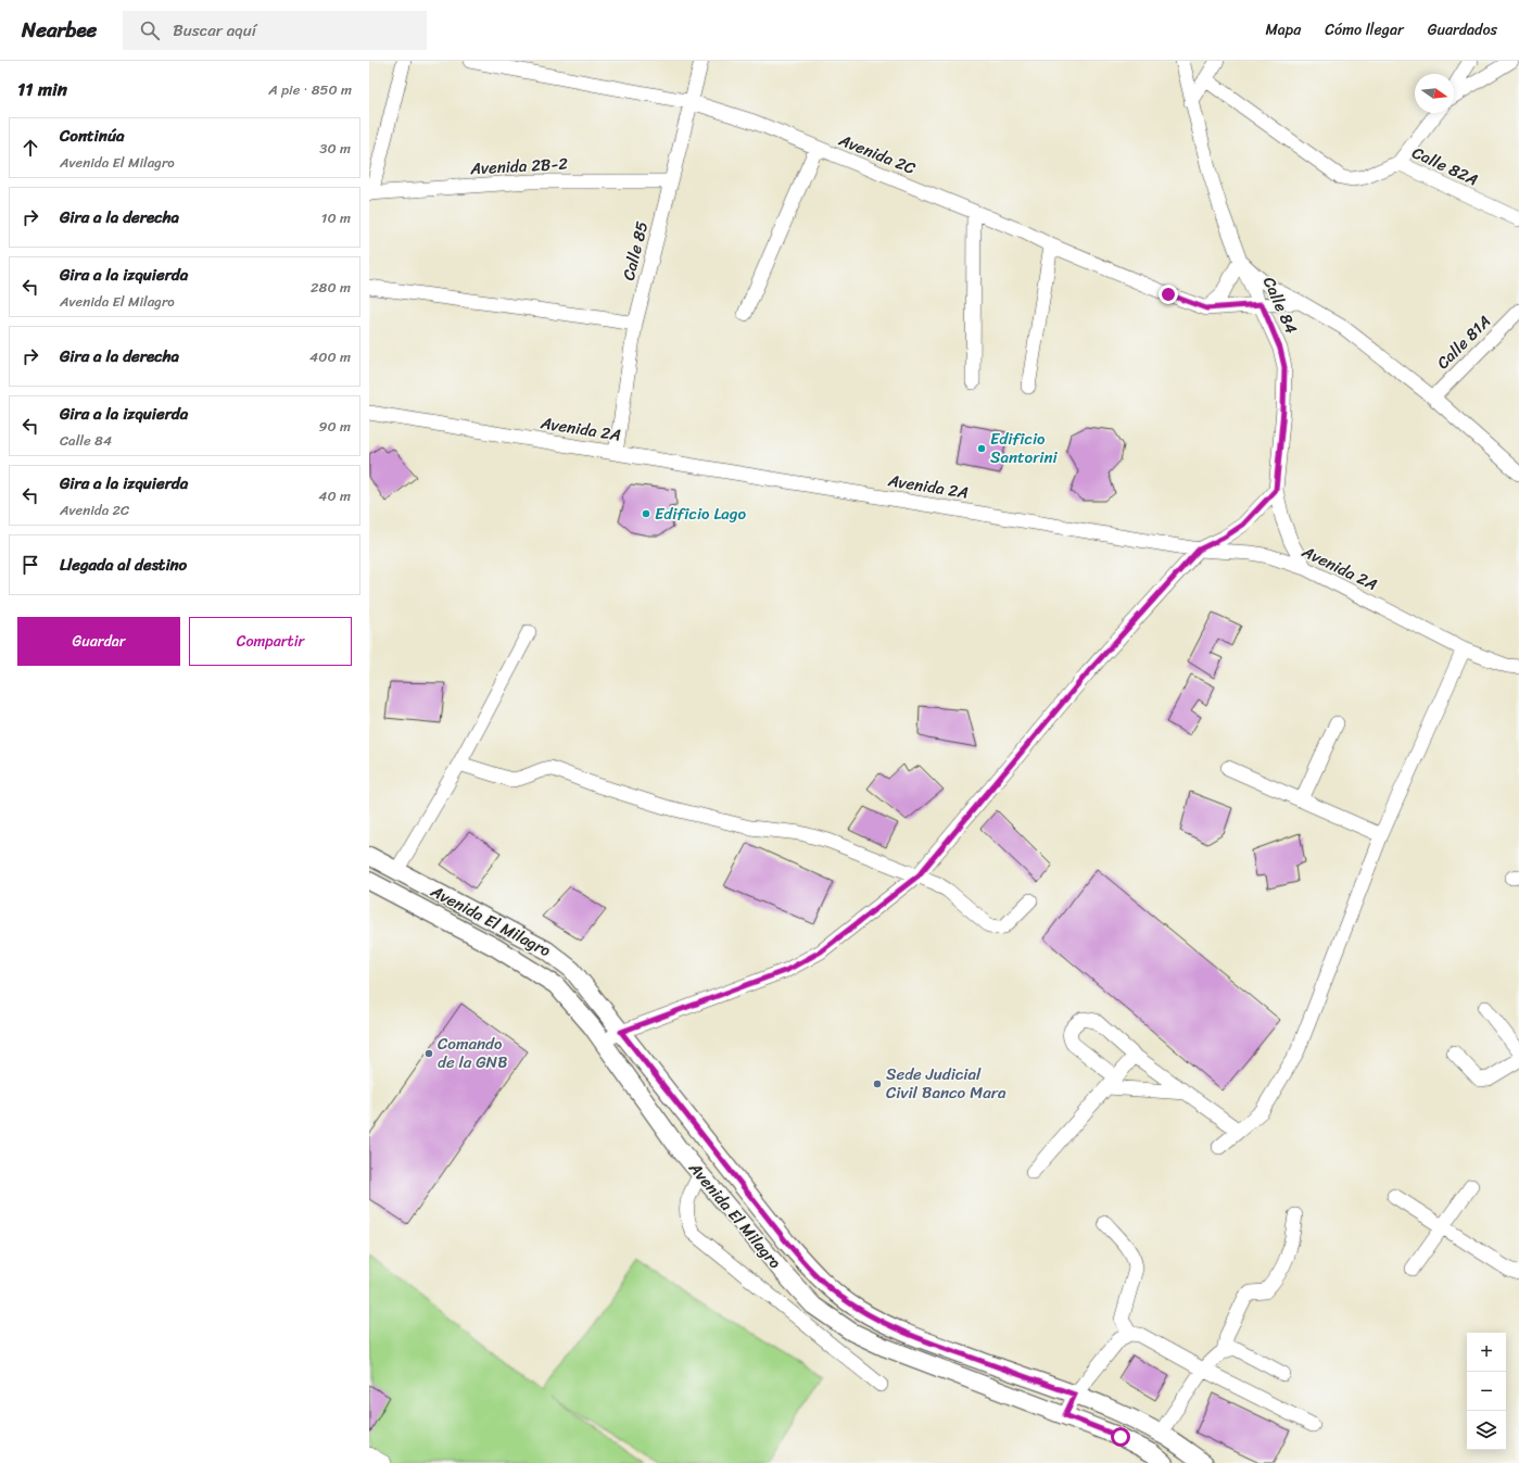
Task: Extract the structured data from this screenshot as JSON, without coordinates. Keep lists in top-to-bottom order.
{
  "streets": {
    "main road": ["Avenida El Milagro"],
    "street": [
      "Avenida 2C",
      "Avenida 2B-2",
      "Calle 82A",
      "Calle 85",
      "Calle 84",
      "Calle 81A",
      "Avenida 2A"
    ]
  },
  "crossings": [
    ["Avenida 2C", "Calle 85"],
    ["Avenida 2C", "Calle 84"],
    ["Avenida 2B-2", "Calle 85"],
    ["Calle 85", "Avenida 2A"],
    ["Calle 84", "Avenida 2A"]
  ],
  "places": [
    "Edificio Santorini",
    "Edificio Lago",
    "Comando de la GNB",
    "Sede Judicial Civil Banco Mara"
  ],
  "north": "right",
  "page": {
    "header": "Nearbee",
    "search": "Buscar aquí",
    "nav": ["Mapa", "Cómo llegar", "Guardados"],
    "heading": ["11 min", "A pie · 850 m"],
    "list": [
      ["Continúa", "Avenida El Milagro", "30 m"],
      ["Gira a la derecha", "10 m"],
      ["Gira a la izquierda", "Avenida El Milagro", "280 m"],
      ["Gira a la derecha", "400 m"],
      ["Gira a la izquierda", "Calle 84", "90 m"],
      ["Gira a la izquierda", "Avenida 2C", "40 m"],
      "Llegada al destino"
    ],
    "buttons": ["Guardar", "Compartir"],
    "map_buttons": ["+", "−"]
  }
}
